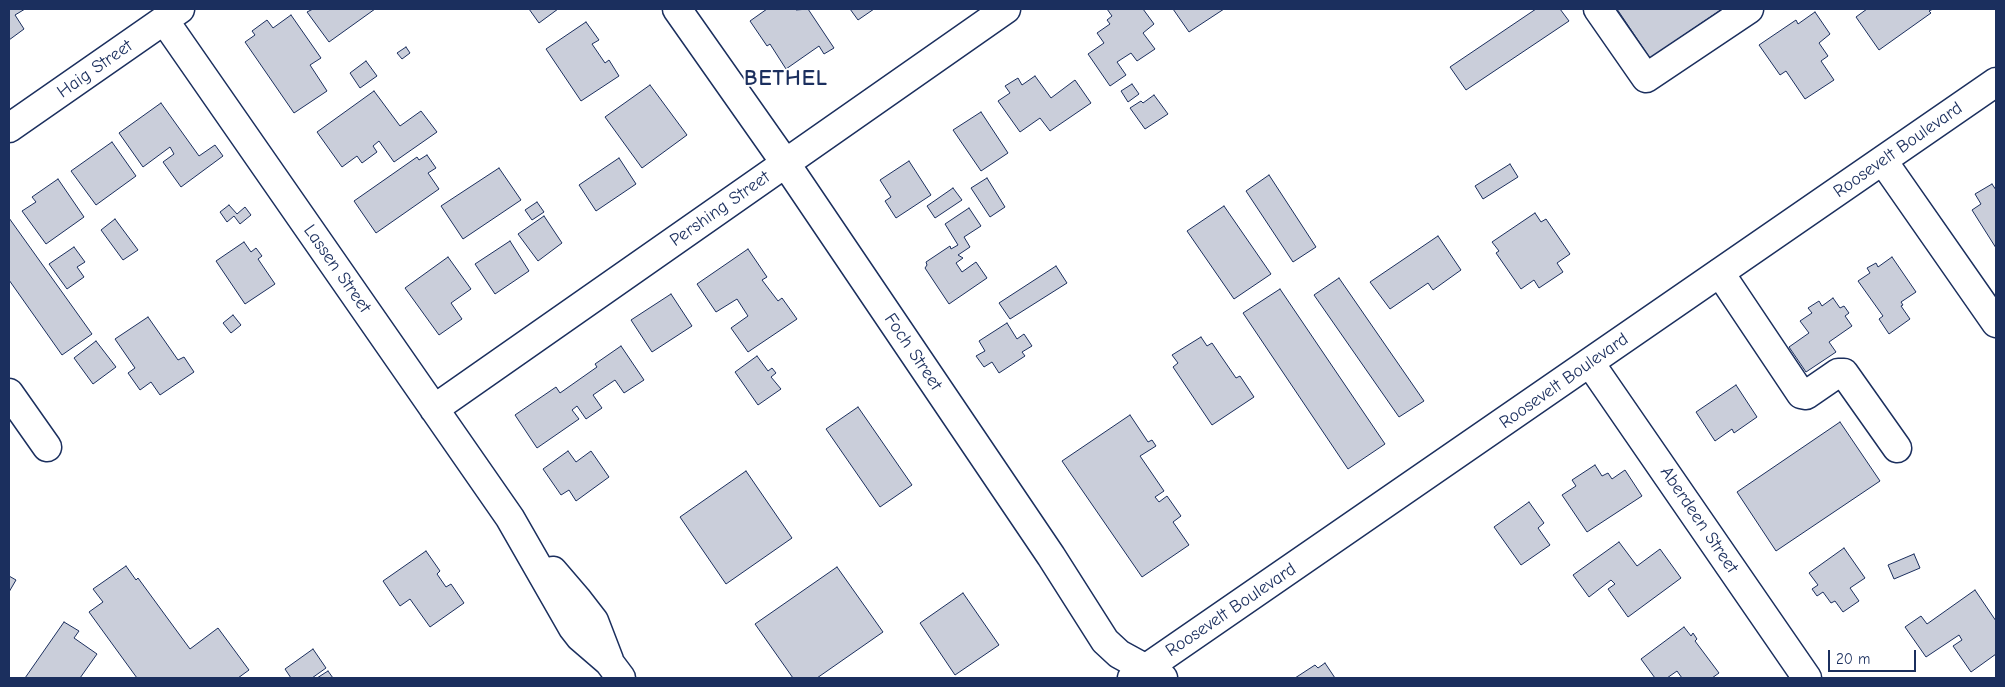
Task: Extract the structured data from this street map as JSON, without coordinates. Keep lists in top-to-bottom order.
{
  "streets": {
    "street": [
      "Haig Street",
      "Roosevelt Boulevard",
      "Pershing Street",
      "Lassen Street",
      "Foch Street",
      "Aberdeen Street"
    ]
  },
  "crossings": [
    ["Haig Street", "Lassen Street"],
    ["Roosevelt Boulevard", "Foch Street"],
    ["Roosevelt Boulevard", "Aberdeen Street"],
    ["Pershing Street", "Lassen Street"],
    ["Pershing Street", "Foch Street"]
  ],
  "districts": ["BETHEL"],
  "scale_bar": "20 m"
}
